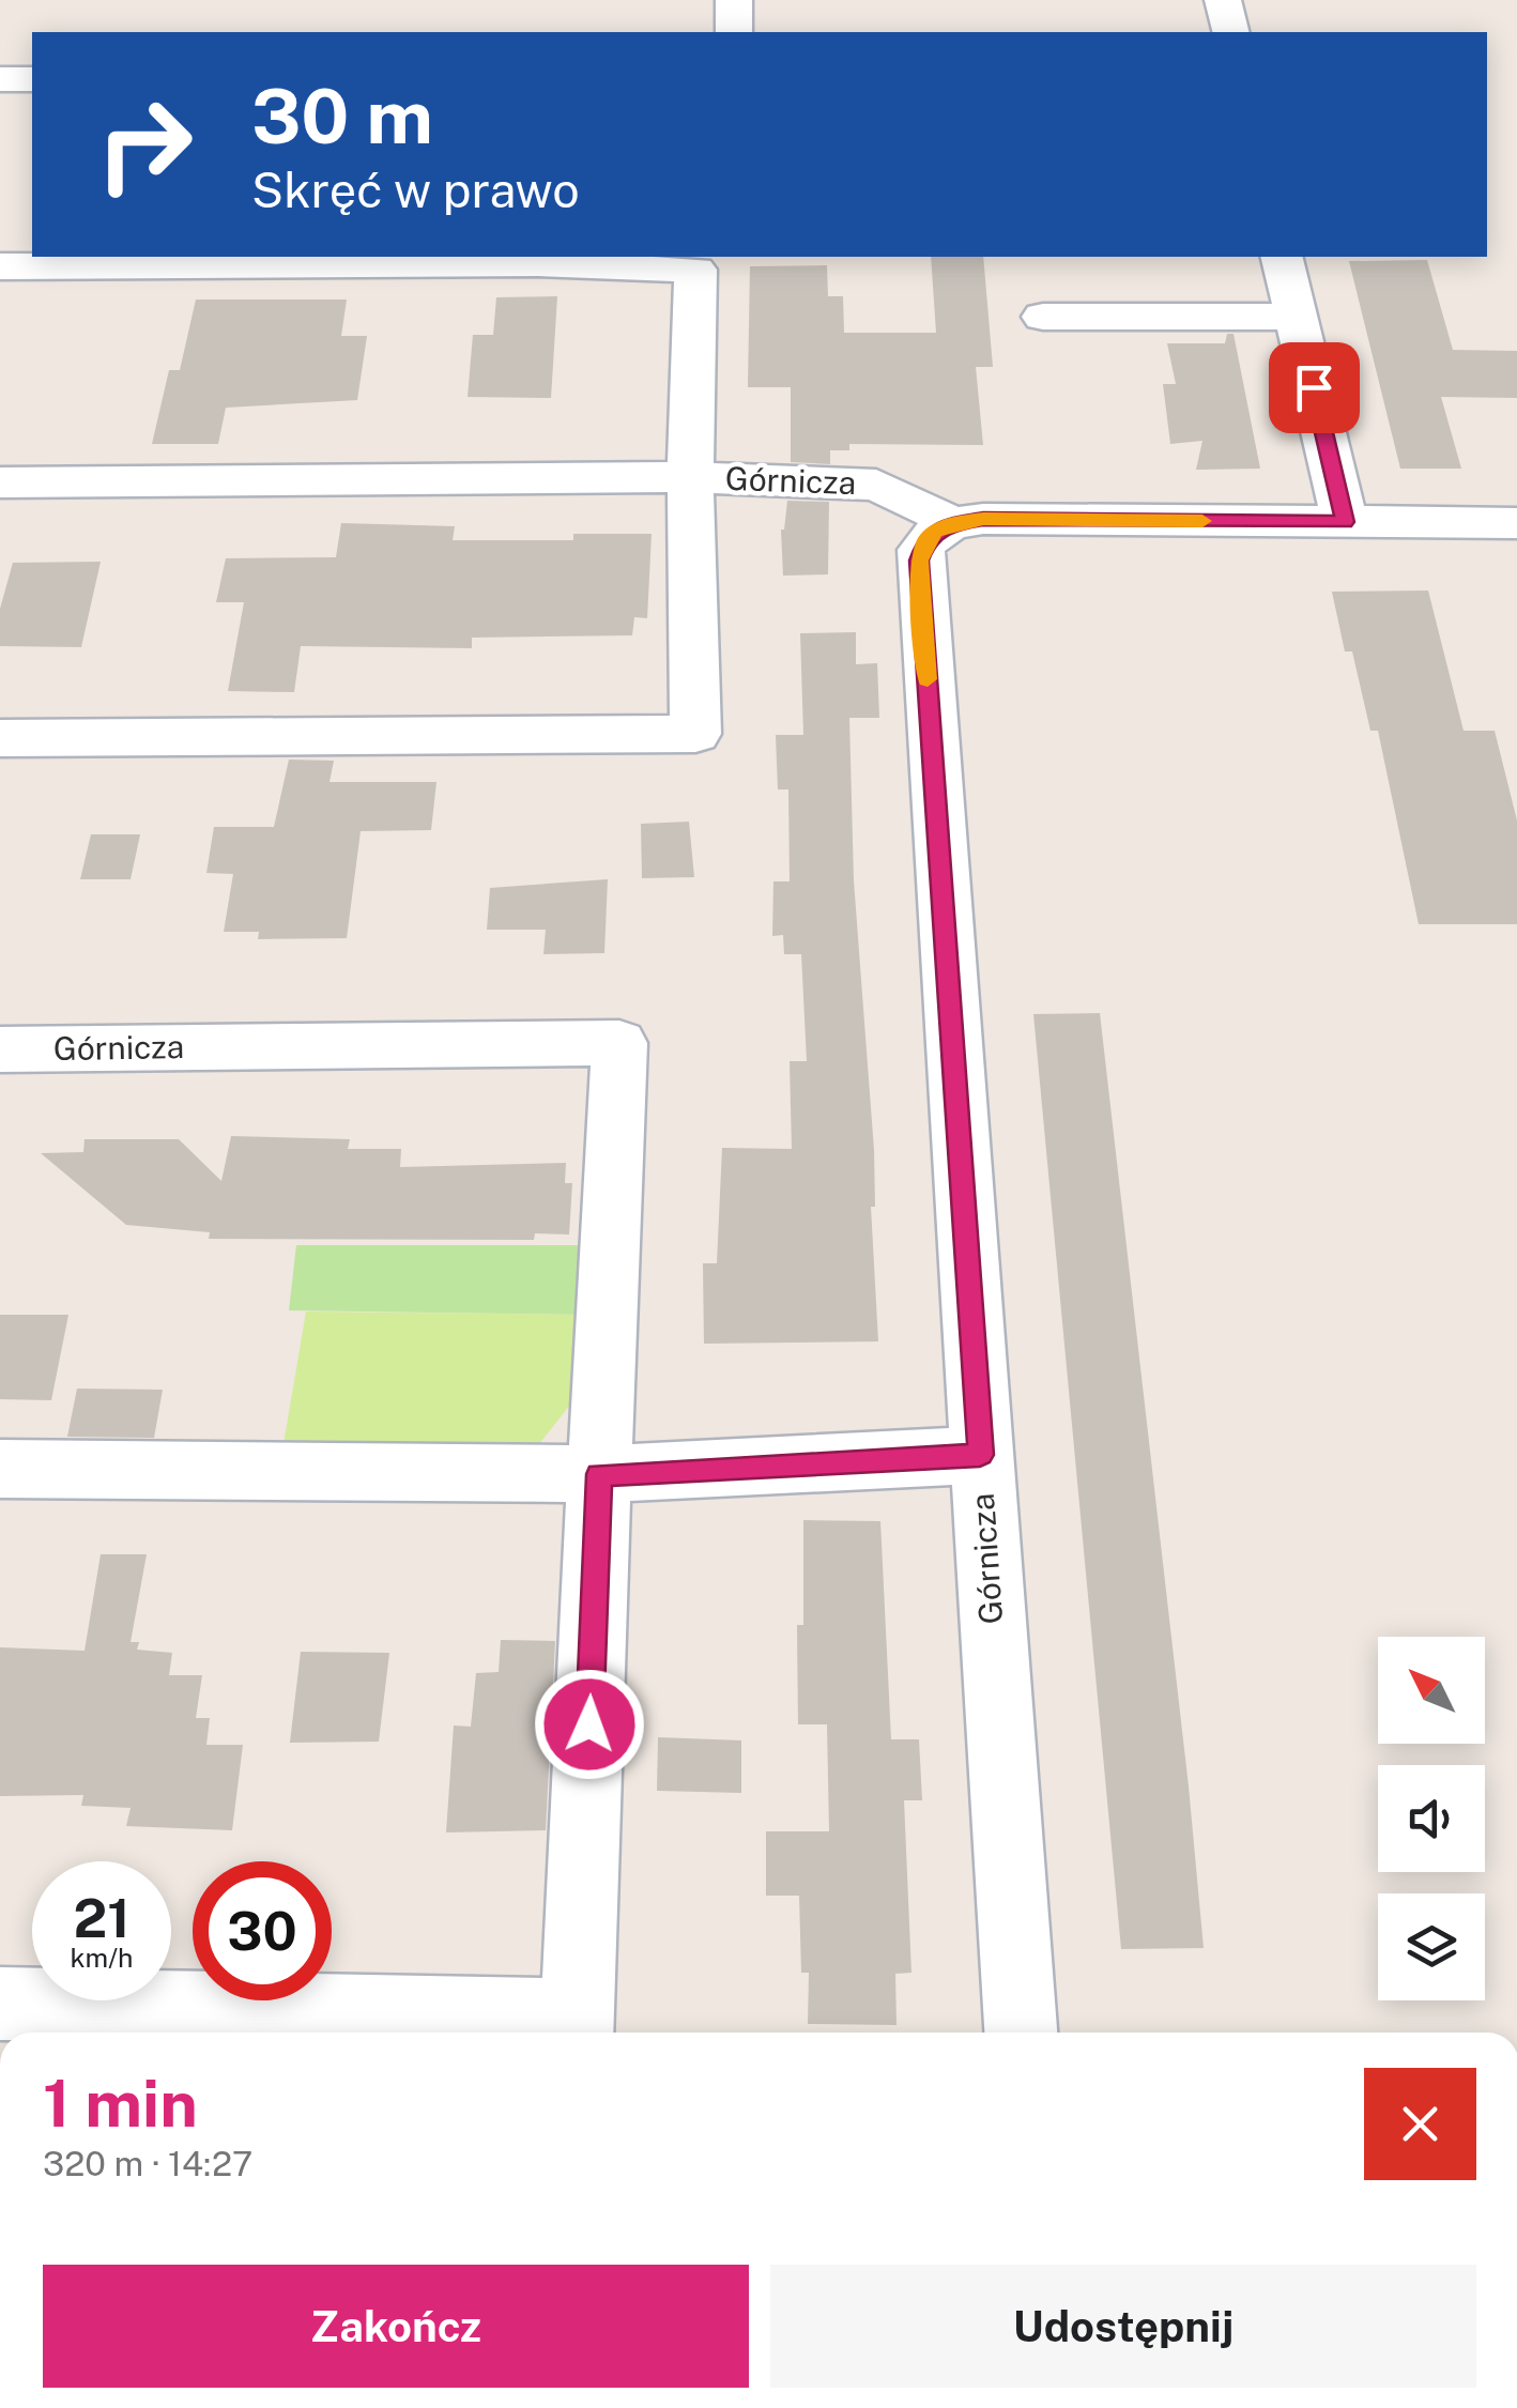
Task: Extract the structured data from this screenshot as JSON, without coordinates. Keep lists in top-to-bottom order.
{
  "streets": {
    "street": ["Górnicza"]
  },
  "north": "top left",
  "page": {
    "turn": ["30 m", "Skręć w prawo"],
    "speed": "21 km/h",
    "limit": "30",
    "heading": ["1 min", "320 m · 14:27"],
    "buttons": ["Zakończ", "Udostępnij"]
  }
}
